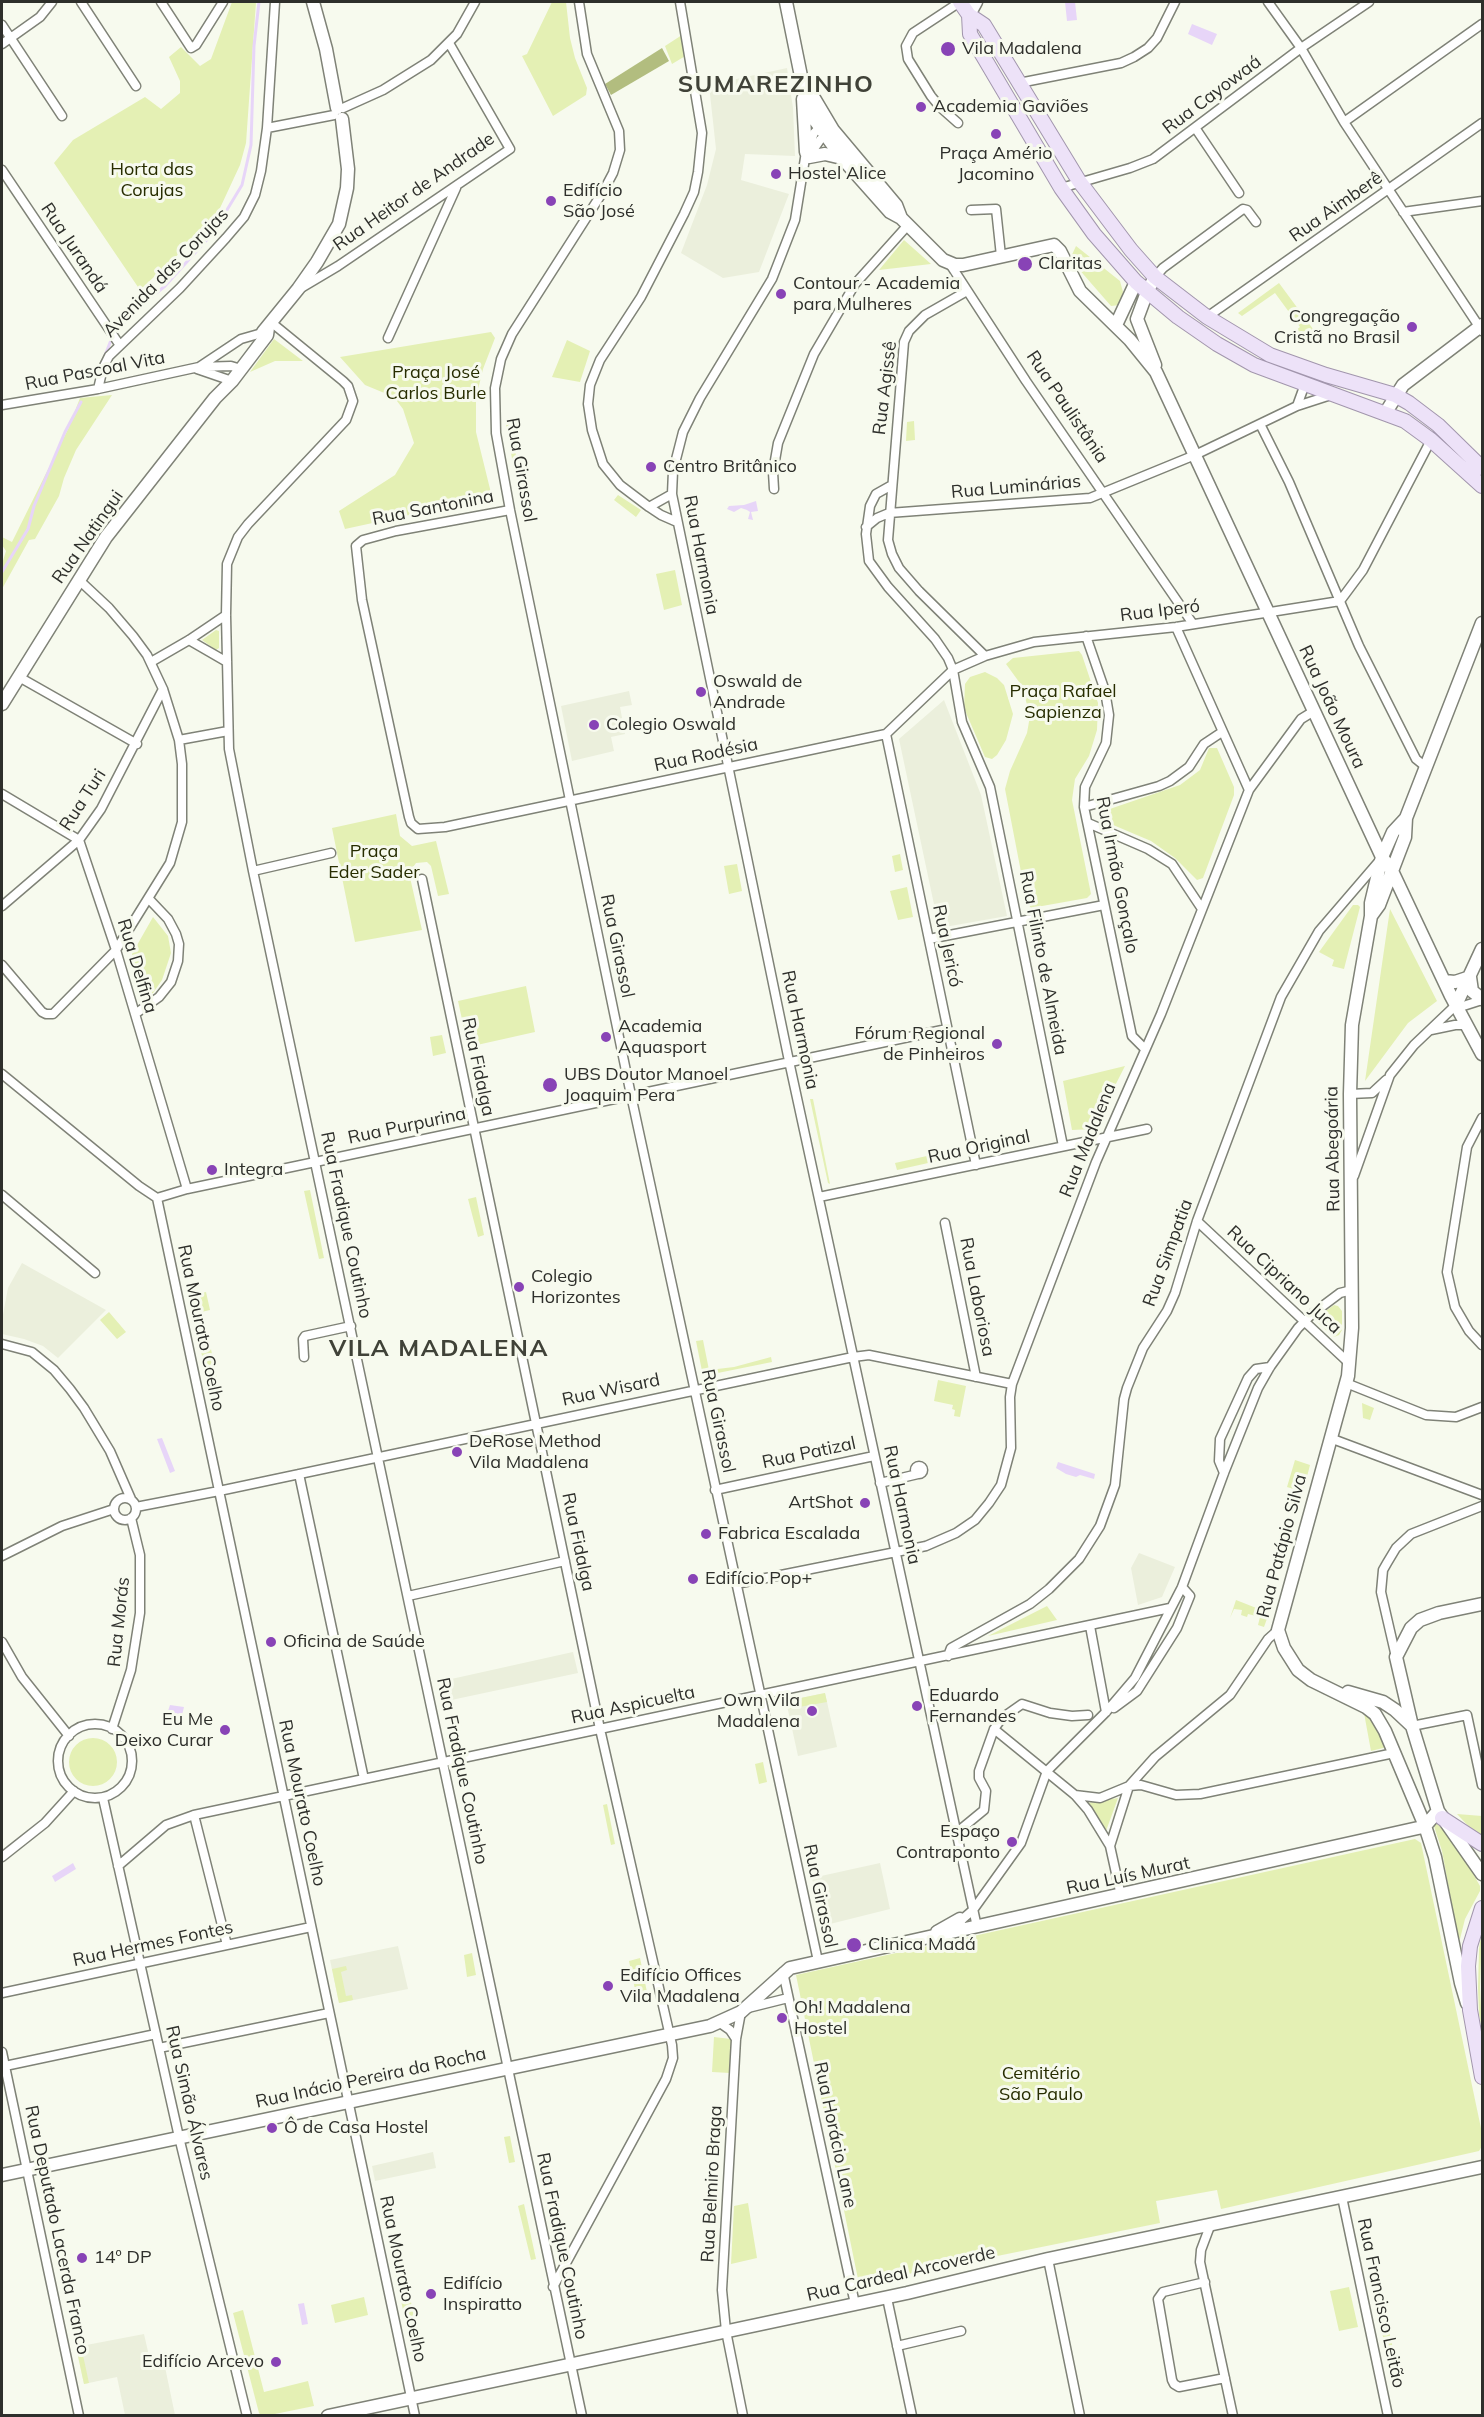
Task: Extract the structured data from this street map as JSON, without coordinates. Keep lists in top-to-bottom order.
{
  "streets": {
    "street": [
      "Rua Cayowaá",
      "Rua Heitor de Andrade",
      "Rua Aimberê",
      "Rua Jurandá",
      "Avenida das Corujas",
      "Rua Pascoal Vita",
      "Rua Agissê",
      "Rua Paulistânia",
      "Rua Girassol",
      "Rua Luminárias",
      "Rua Santonina",
      "Rua Natingui",
      "Rua Harmonia",
      "Rua Iperó",
      "Rua João Moura",
      "Rua Rodésia",
      "Rua Turi",
      "Rua Irmão Gonçalo",
      "Rua Jericó",
      "Rua Filinto de Almeida",
      "Rua Delfina",
      "Rua Fidalga",
      "Rua Purpurina",
      "Rua Madalena",
      "Rua Original",
      "Rua Abegoária",
      "Rua Fradique Coutinho",
      "Rua Simpatia",
      "Rua Cipriano Juca",
      "Rua Laboriosa",
      "Rua Mourato Coelho",
      "Rua Wisard",
      "Rua Patizal",
      "Rua Patápio Silva",
      "Rua Morás",
      "Rua Aspicuelta",
      "Rua Luís Murat",
      "Rua Hermes Fontes",
      "Rua Inácio Pereira da Rocha",
      "Rua Simão Álvares",
      "Rua Horácio Lane",
      "Rua Belmiro Braga",
      "Rua Deputado Lacerda Franco",
      "Rua Cardeal Arcoverde",
      "Rua Francisco Leitão"
    ]
  },
  "crossings": [
    ["Rua Heitor de Andrade", "Rua Natingui"],
    ["Rua Jurandá", "Avenida das Corujas"],
    ["Avenida das Corujas", "Rua Pascoal Vita"],
    ["Rua Pascoal Vita", "Rua Natingui"],
    ["Rua Pascoal Vita", "Rua Fradique Coutinho"],
    ["Rua Agissê", "Rua Paulistânia"],
    ["Rua Agissê", "Rua Luminárias"],
    ["Rua Agissê", "Rua Iperó"],
    ["Rua Paulistânia", "Rua Luminárias"],
    ["Rua Paulistânia", "Rua Harmonia"],
    ["Rua Paulistânia", "Rua Iperó"],
    ["Rua Paulistânia", "Rua João Moura"],
    ["Rua Girassol", "Rua Santonina"],
    ["Rua Girassol", "Rua Rodésia"],
    ["Rua Girassol", "Rua Purpurina"],
    ["Rua Girassol", "Rua Madalena"],
    ["Rua Girassol", "Rua Wisard"],
    ["Rua Girassol", "Rua Patizal"],
    ["Rua Girassol", "Rua Aspicuelta"],
    ["Rua Girassol", "Rua Luís Murat"],
    ["Rua Girassol", "Rua Inácio Pereira da Rocha"],
    ["Rua Luminárias", "Rua João Moura"],
    ["Rua Santonina", "Rua Rodésia"],
    ["Rua Natingui", "Rua Fradique Coutinho"],
    ["Rua Harmonia", "Rua Rodésia"],
    ["Rua Harmonia", "Rua Purpurina"],
    ["Rua Harmonia", "Rua Madalena"],
    ["Rua Harmonia", "Rua Original"],
    ["Rua Harmonia", "Rua Wisard"],
    ["Rua Harmonia", "Rua Patizal"],
    ["Rua Harmonia", "Rua Aspicuelta"],
    ["Rua Harmonia", "Rua Luís Murat"],
    ["Rua Iperó", "Rua João Moura"],
    ["Rua Iperó", "Rua Irmão Gonçalo"],
    ["Rua João Moura", "Rua Madalena"],
    ["Rua João Moura", "Rua Abegoária"],
    ["Rua João Moura", "Rua Simpatia"],
    ["Rua Rodésia", "Rua Jericó"],
    ["Rua Turi", "Rua Delfina"],
    ["Rua Irmão Gonçalo", "Rua Madalena"],
    ["Rua Jericó", "Rua Purpurina"],
    ["Rua Jericó", "Rua Original"],
    ["Rua Filinto de Almeida", "Rua Original"],
    ["Rua Delfina", "Rua Purpurina"],
    ["Rua Fidalga", "Rua Purpurina"],
    ["Rua Fidalga", "Rua Fradique Coutinho"],
    ["Rua Fidalga", "Rua Wisard"],
    ["Rua Fidalga", "Rua Aspicuelta"],
    ["Rua Fidalga", "Rua Inácio Pereira da Rocha"],
    ["Rua Purpurina", "Rua Fradique Coutinho"],
    ["Rua Purpurina", "Rua Mourato Coelho"],
    ["Rua Madalena", "Rua Original"],
    ["Rua Madalena", "Rua Wisard"],
    ["Rua Abegoária", "Rua Simpatia"],
    ["Rua Abegoária", "Rua Cipriano Juca"],
    ["Rua Abegoária", "Rua Patápio Silva"],
    ["Rua Fradique Coutinho", "Rua Wisard"],
    ["Rua Fradique Coutinho", "Rua Aspicuelta"],
    ["Rua Fradique Coutinho", "Rua Inácio Pereira da Rocha"],
    ["Rua Fradique Coutinho", "Rua Cardeal Arcoverde"],
    ["Rua Simpatia", "Rua Cipriano Juca"],
    ["Rua Simpatia", "Rua Aspicuelta"],
    ["Rua Laboriosa", "Rua Wisard"],
    ["Rua Mourato Coelho", "Rua Wisard"],
    ["Rua Mourato Coelho", "Rua Aspicuelta"],
    ["Rua Mourato Coelho", "Rua Hermes Fontes"],
    ["Rua Mourato Coelho", "Rua Inácio Pereira da Rocha"],
    ["Rua Mourato Coelho", "Rua Cardeal Arcoverde"],
    ["Rua Wisard", "Rua Morás"],
    ["Rua Patápio Silva", "Rua Luís Murat"],
    ["Rua Morás", "Rua Simão Álvares"],
    ["Rua Aspicuelta", "Rua Simão Álvares"],
    ["Rua Luís Murat", "Rua Inácio Pereira da Rocha"],
    ["Rua Hermes Fontes", "Rua Simão Álvares"],
    ["Rua Inácio Pereira da Rocha", "Rua Simão Álvares"],
    ["Rua Inácio Pereira da Rocha", "Rua Horácio Lane"],
    ["Rua Inácio Pereira da Rocha", "Rua Belmiro Braga"],
    ["Rua Inácio Pereira da Rocha", "Rua Deputado Lacerda Franco"],
    ["Rua Horácio Lane", "Rua Cardeal Arcoverde"],
    ["Rua Belmiro Braga", "Rua Cardeal Arcoverde"],
    ["Rua Cardeal Arcoverde", "Rua Francisco Leitão"]
  ],
  "districts": ["SUMAREZINHO", "VILA MADALENA"],
  "parks": [
    "Horta das Corujas",
    "Praça José Carlos Burle",
    "Praça Rafael Sapienza",
    "Praça Eder Sader",
    "Cemitério São Paulo"
  ],
  "places": [
    "Vila Madalena",
    "Academia Gaviões",
    "Praça Amério Jacomino",
    "Hostel Alice",
    "Edifício São José",
    "Claritas",
    "Contour - Academia para Mulheres",
    "Congregação Cristã no Brasil",
    "Centro Britânico",
    "Oswald de Andrade",
    "Colegio Oswald",
    "Academia Aquasport",
    "Fórum Regional de Pinheiros",
    "UBS Doutor Manoel Joaquim Pera",
    "Integra",
    "Colegio Horizontes",
    "DeRose Method Vila Madalena",
    "ArtShot",
    "Fabrica Escalada",
    "Edifício Pop+",
    "Oficina de Saúde",
    "Eduardo Fernandes",
    "Own Vila Madalena",
    "Eu Me Deixo Curar",
    "Espaço Contraponto",
    "Clinica Madá",
    "Edifício Offices Vila Madalena",
    "Oh! Madalena Hostel",
    "Ô de Casa Hostel",
    "14º DP",
    "Edifício Inspiratto",
    "Edifício Arcevo"
  ]
}
